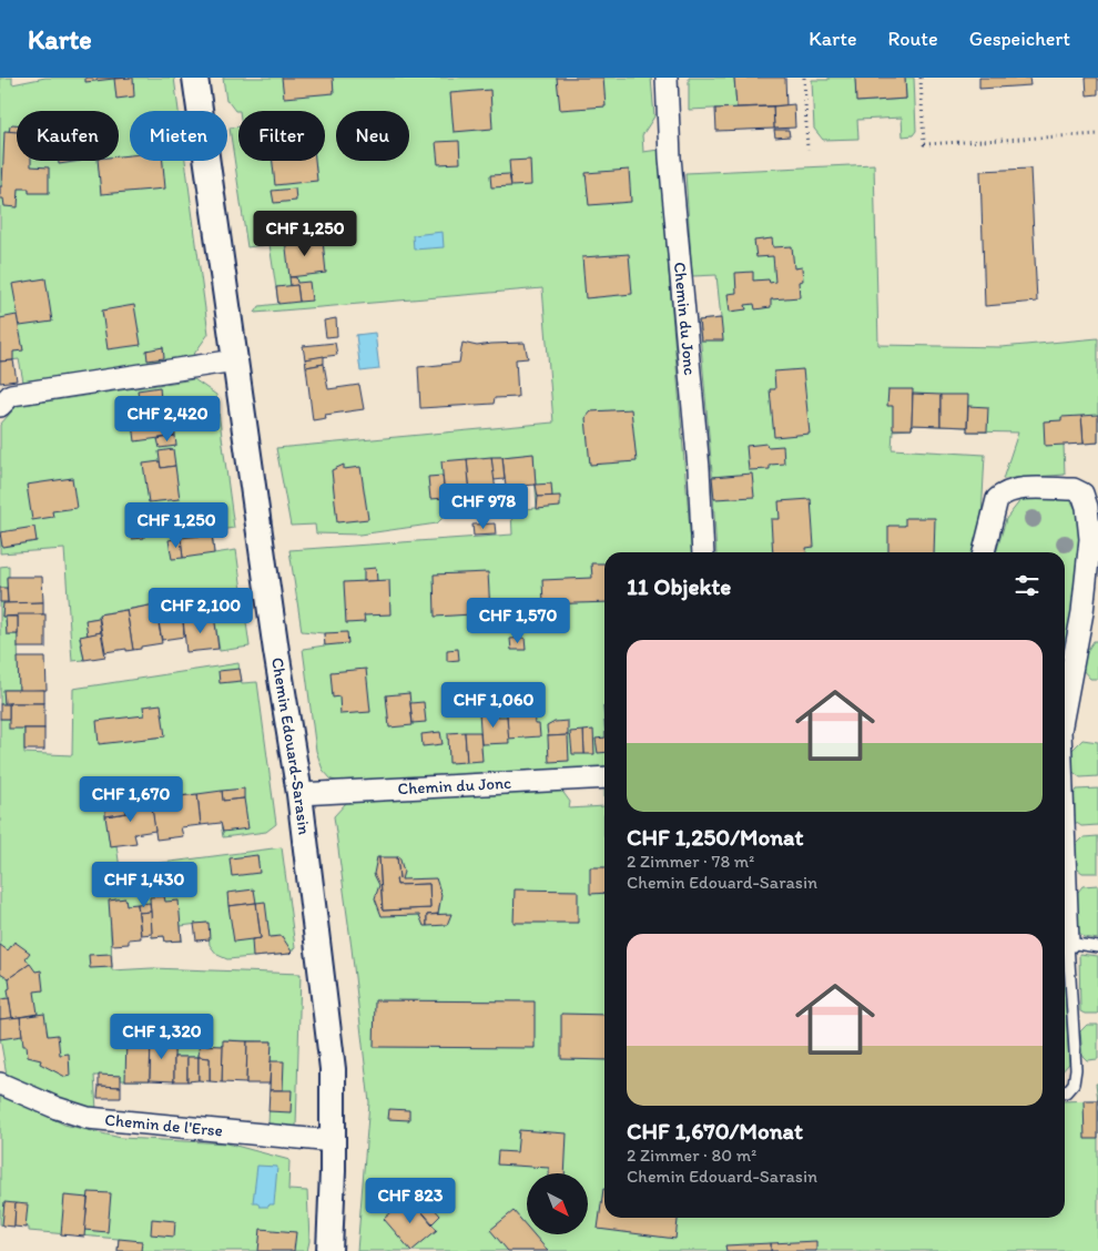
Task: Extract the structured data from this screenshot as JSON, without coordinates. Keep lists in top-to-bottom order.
{
  "streets": {
    "street": ["Chemin du Jonc", "Chemin Edouard-Sarasin", "Chemin de l'Erse"]
  },
  "crossings": [
    ["Chemin du Jonc", "Chemin Edouard-Sarasin"],
    ["Chemin Edouard-Sarasin", "Chemin de l'Erse"]
  ],
  "north": "bottom right",
  "page": {
    "header": "Karte",
    "nav": ["Karte", "Route", "Gespeichert"],
    "chip": [
      "Kaufen",
      "Mieten",
      "Filter",
      "Neu"
    ],
    "price": [
      "CHF 1,250",
      "CHF 2,420",
      "CHF 978",
      "CHF 1,250",
      "CHF 2,100",
      "CHF 1,570",
      "CHF 1,060",
      "CHF 1,670",
      "CHF 1,430",
      "CHF 1,320",
      "CHF 823"
    ],
    "heading": "11 Objekte",
    "list": [
      {
        "name": "CHF 1,250/Monat",
        "note": "2 Zimmer · 78 m² · Chemin Edouard-Sarasin"
      },
      {
        "name": "CHF 1,670/Monat",
        "note": "2 Zimmer · 80 m² · Chemin Edouard-Sarasin"
      }
    ]
  }
}
